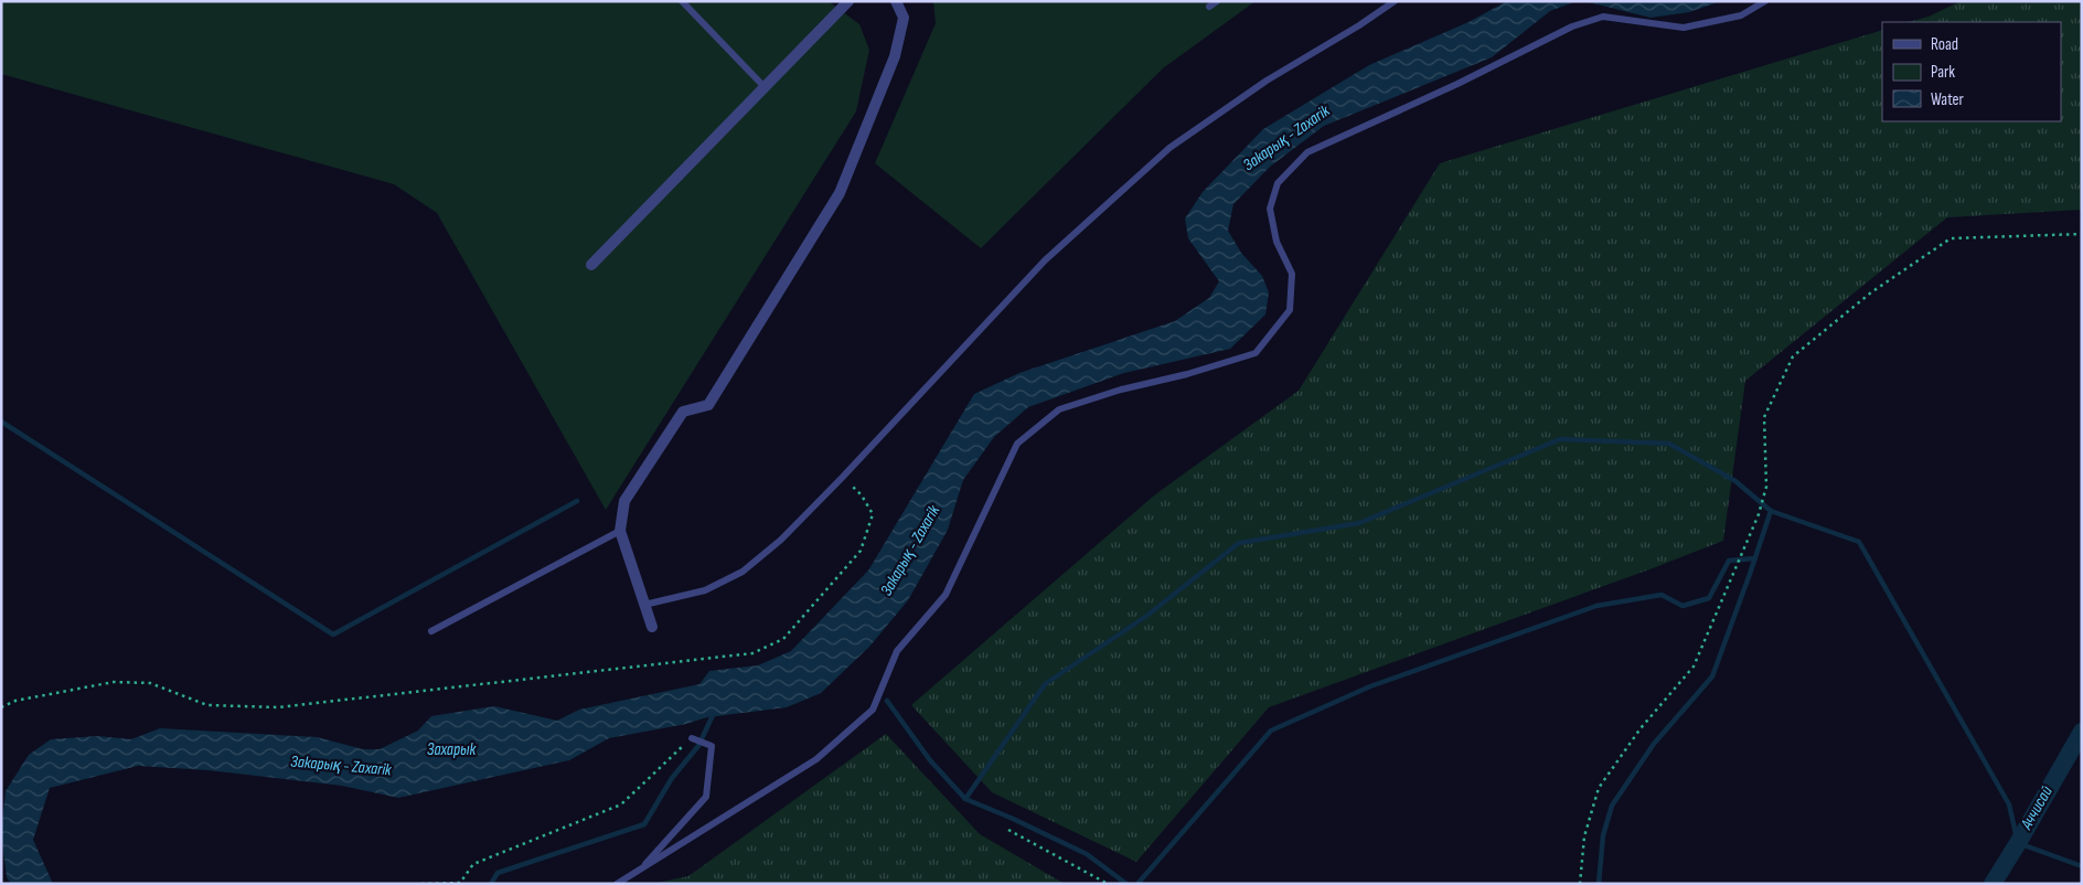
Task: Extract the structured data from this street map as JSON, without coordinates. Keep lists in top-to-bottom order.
{
  "water": ["Закарық - Zaxarik", "Захарык", "Аччисай"],
  "legend": ["Road", "Park", "Water"]
}
